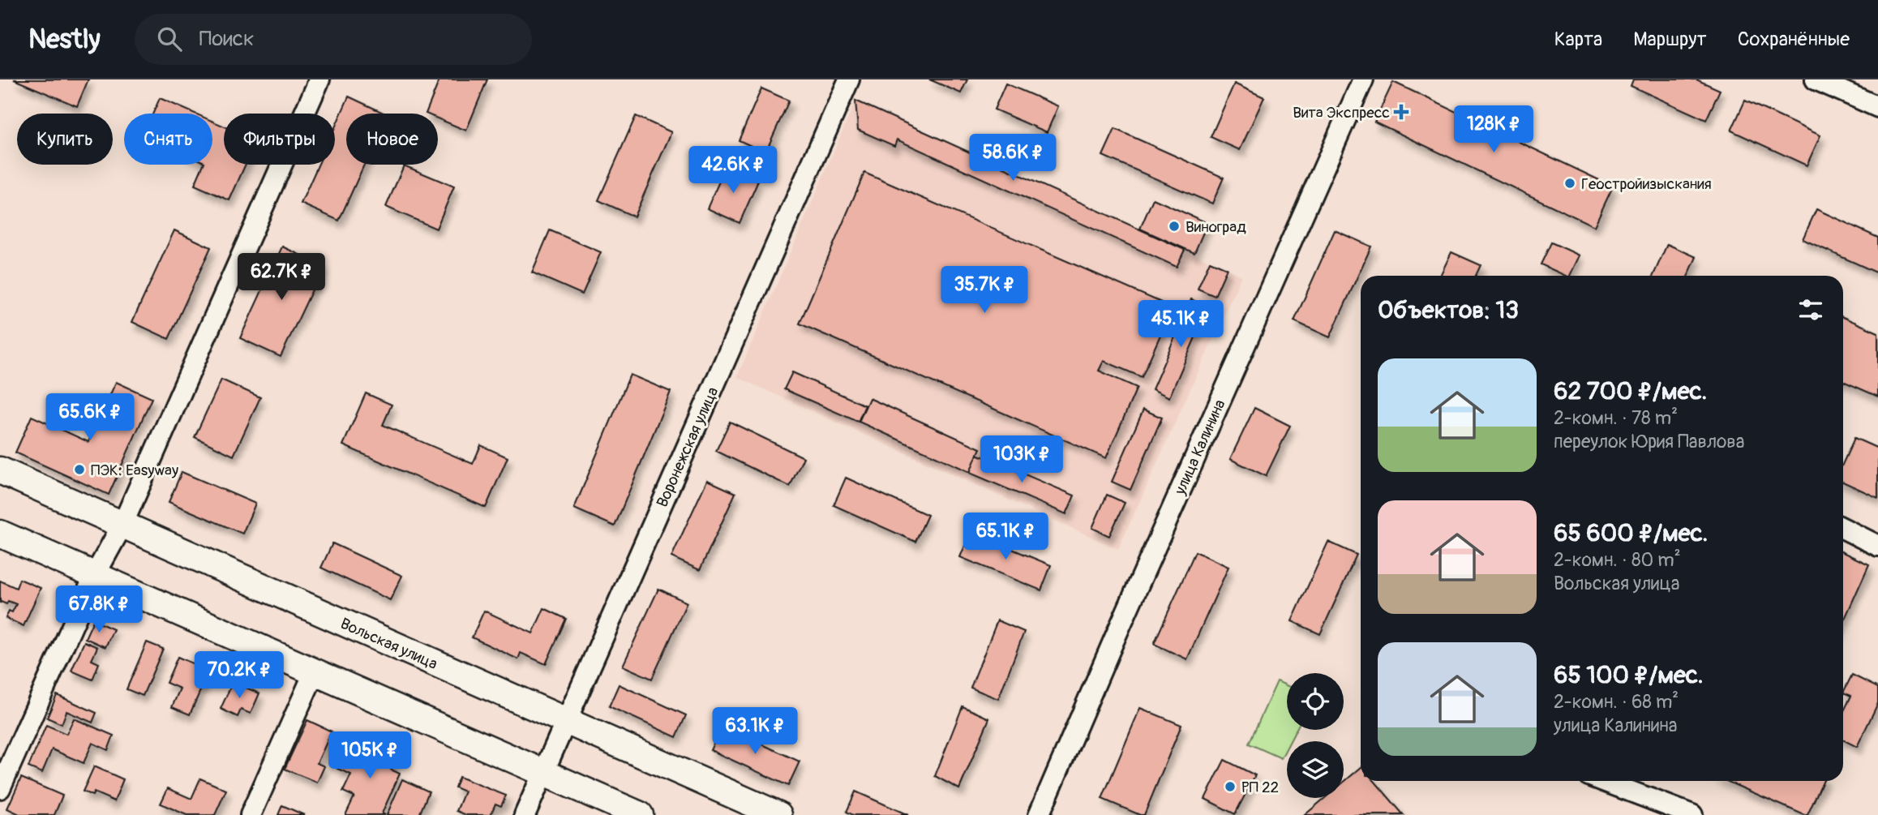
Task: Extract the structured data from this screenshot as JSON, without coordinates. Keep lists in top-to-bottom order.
{
  "streets": {
    "main road": ["Вольская улица"],
    "street": ["Воронежская улица", "улица Калинина"]
  },
  "crossings": [
    ["Воронежская улица", "Вольская улица"]
  ],
  "places": {
    "health": ["Вита Экспресс"],
    "other": [
      "Геостройизыскания",
      "Виноград",
      "ПЭК: Easyway",
      "РП 22"
    ]
  },
  "page": {
    "header": "Nestly",
    "search": "Поиск",
    "nav": ["Карта", "Маршрут", "Сохранённые"],
    "price": [
      "128K ₽",
      "58.6K ₽",
      "42.6K ₽",
      "62.7K ₽",
      "35.7K ₽",
      "45.1K ₽",
      "65.6K ₽",
      "103K ₽",
      "65.1K ₽",
      "67.8K ₽",
      "70.2K ₽",
      "63.1K ₽",
      "105K ₽"
    ],
    "chip": [
      "Купить",
      "Снять",
      "Фильтры",
      "Новое"
    ],
    "heading": "Объектов: 13",
    "list": [
      {
        "name": "62 700 ₽/мес.",
        "note": "2-комн. · 78 m² · переулок Юрия Павлова"
      },
      {
        "name": "65 600 ₽/мес.",
        "note": "2-комн. · 80 m² · Вольская улица"
      },
      {
        "name": "65 100 ₽/мес.",
        "note": "2-комн. · 68 m² · улица Калинина"
      }
    ]
  }
}
